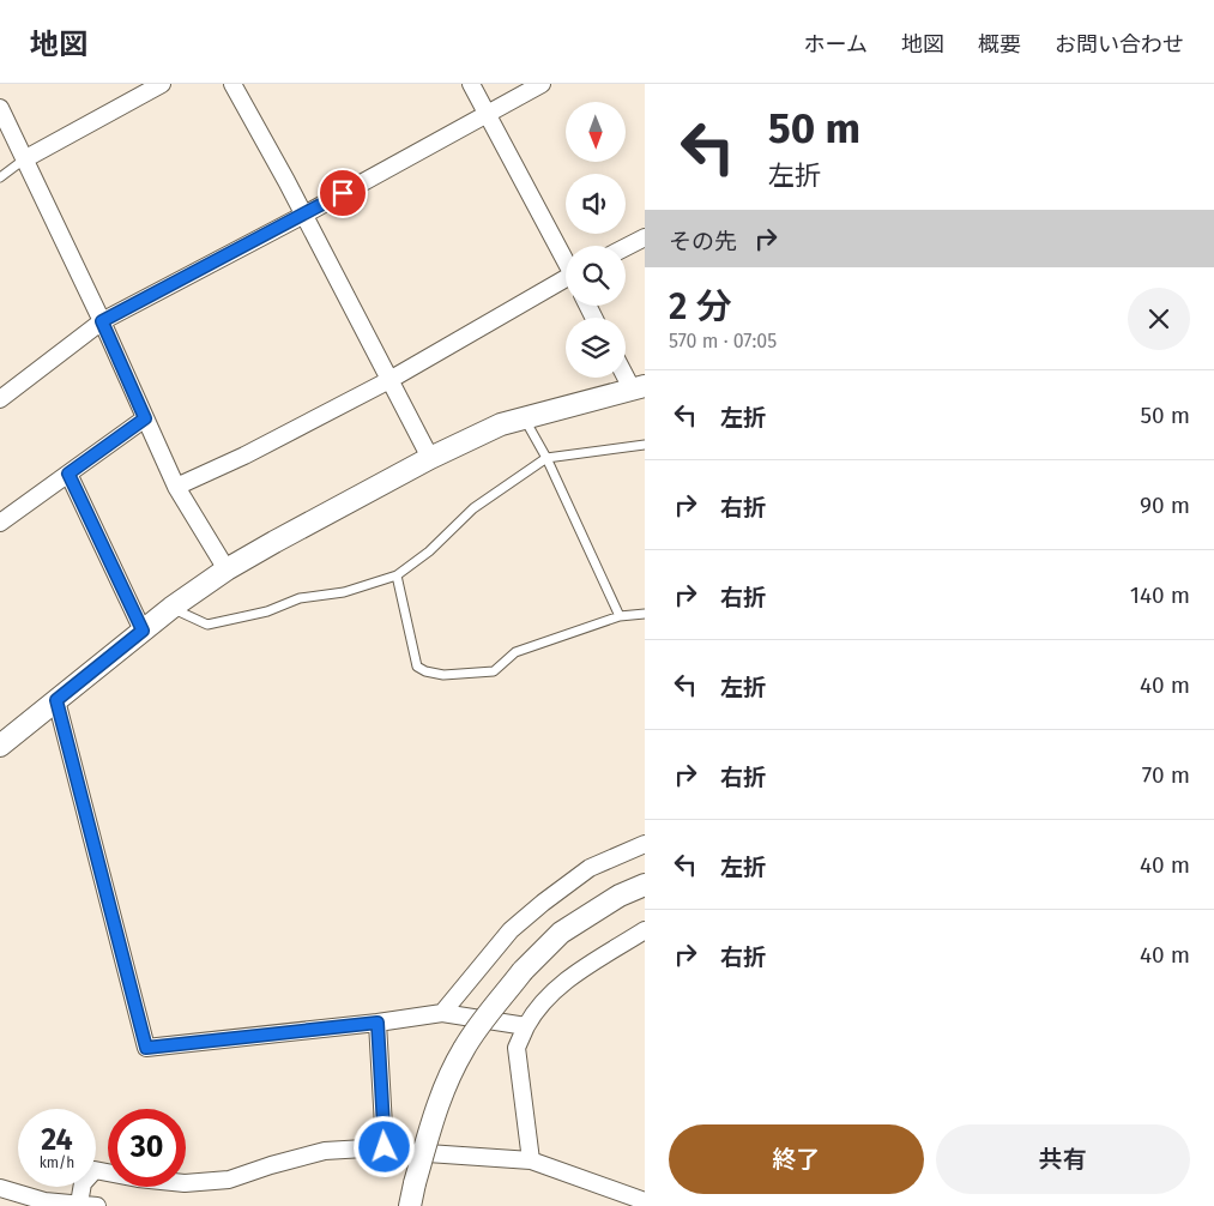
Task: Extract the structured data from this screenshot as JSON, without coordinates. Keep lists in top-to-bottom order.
{
  "north": "bottom",
  "page": {
    "header": "地図",
    "nav": [
      "ホーム",
      "地図",
      "概要",
      "お問い合わせ"
    ],
    "turn": ["50 m", "左折"],
    "then": "その先",
    "heading": ["2 分", "570 m · 07:05"],
    "list": [
      {
        "name": "左折",
        "value": "50 m"
      },
      {
        "name": "右折",
        "value": "90 m"
      },
      {
        "name": "右折",
        "value": "140 m"
      },
      {
        "name": "左折",
        "value": "40 m"
      },
      {
        "name": "右折",
        "value": "70 m"
      },
      {
        "name": "左折",
        "value": "40 m"
      },
      {
        "name": "右折",
        "value": "40 m"
      }
    ],
    "speed": "24 km/h",
    "limit": "30",
    "buttons": ["終了", "共有"]
  }
}
